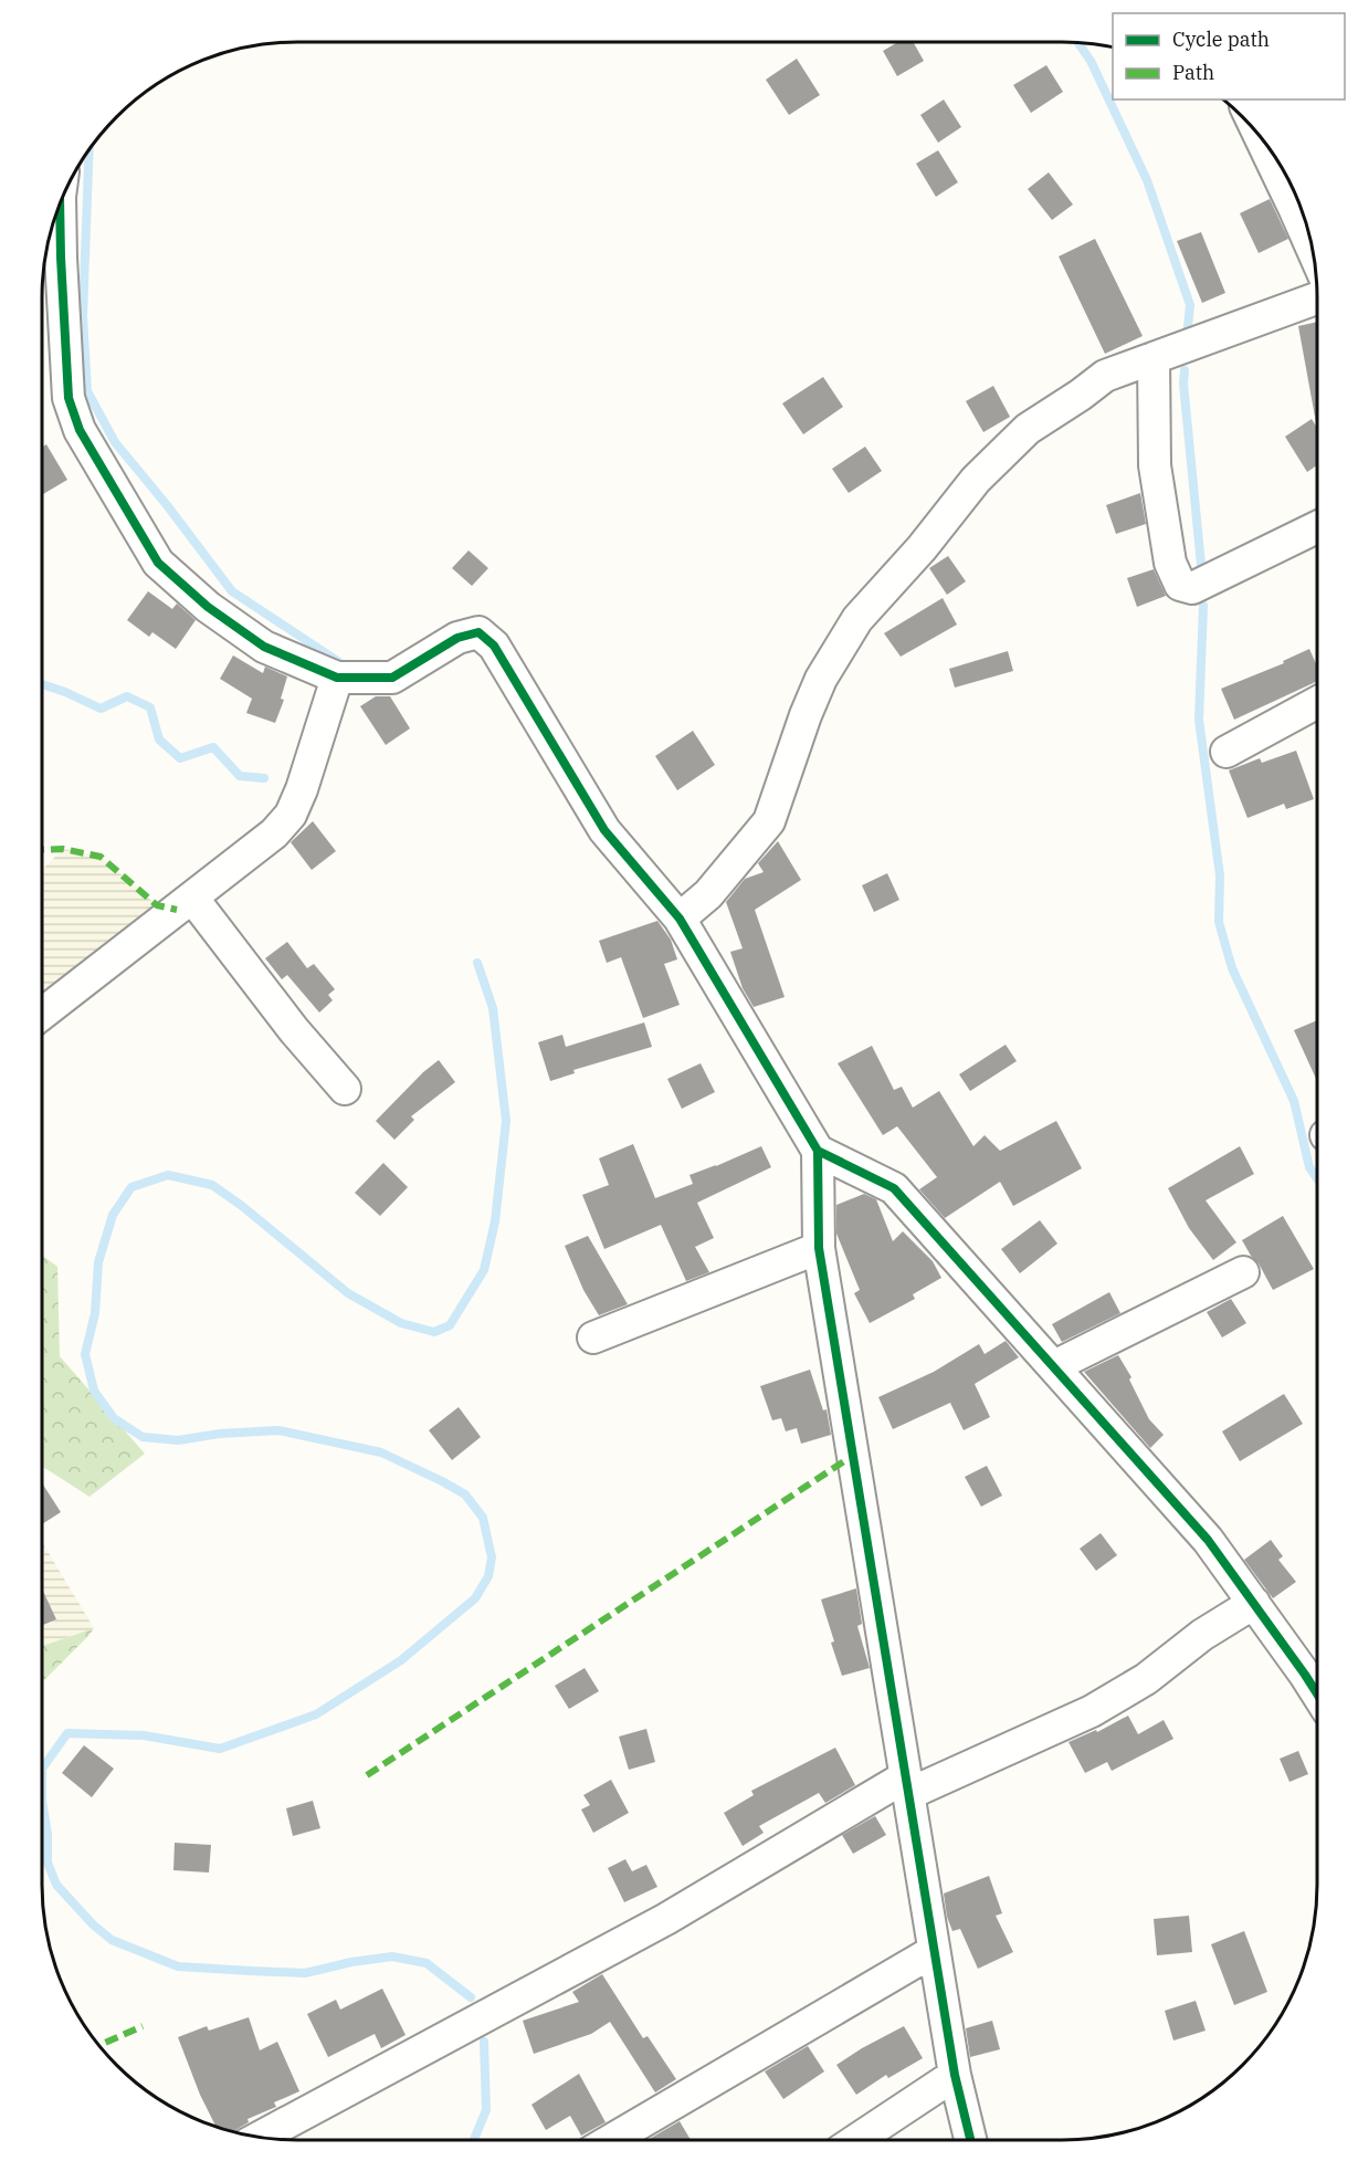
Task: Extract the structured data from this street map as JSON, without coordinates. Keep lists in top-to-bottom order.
{
  "legend": ["Cycle path", "Path"]
}
